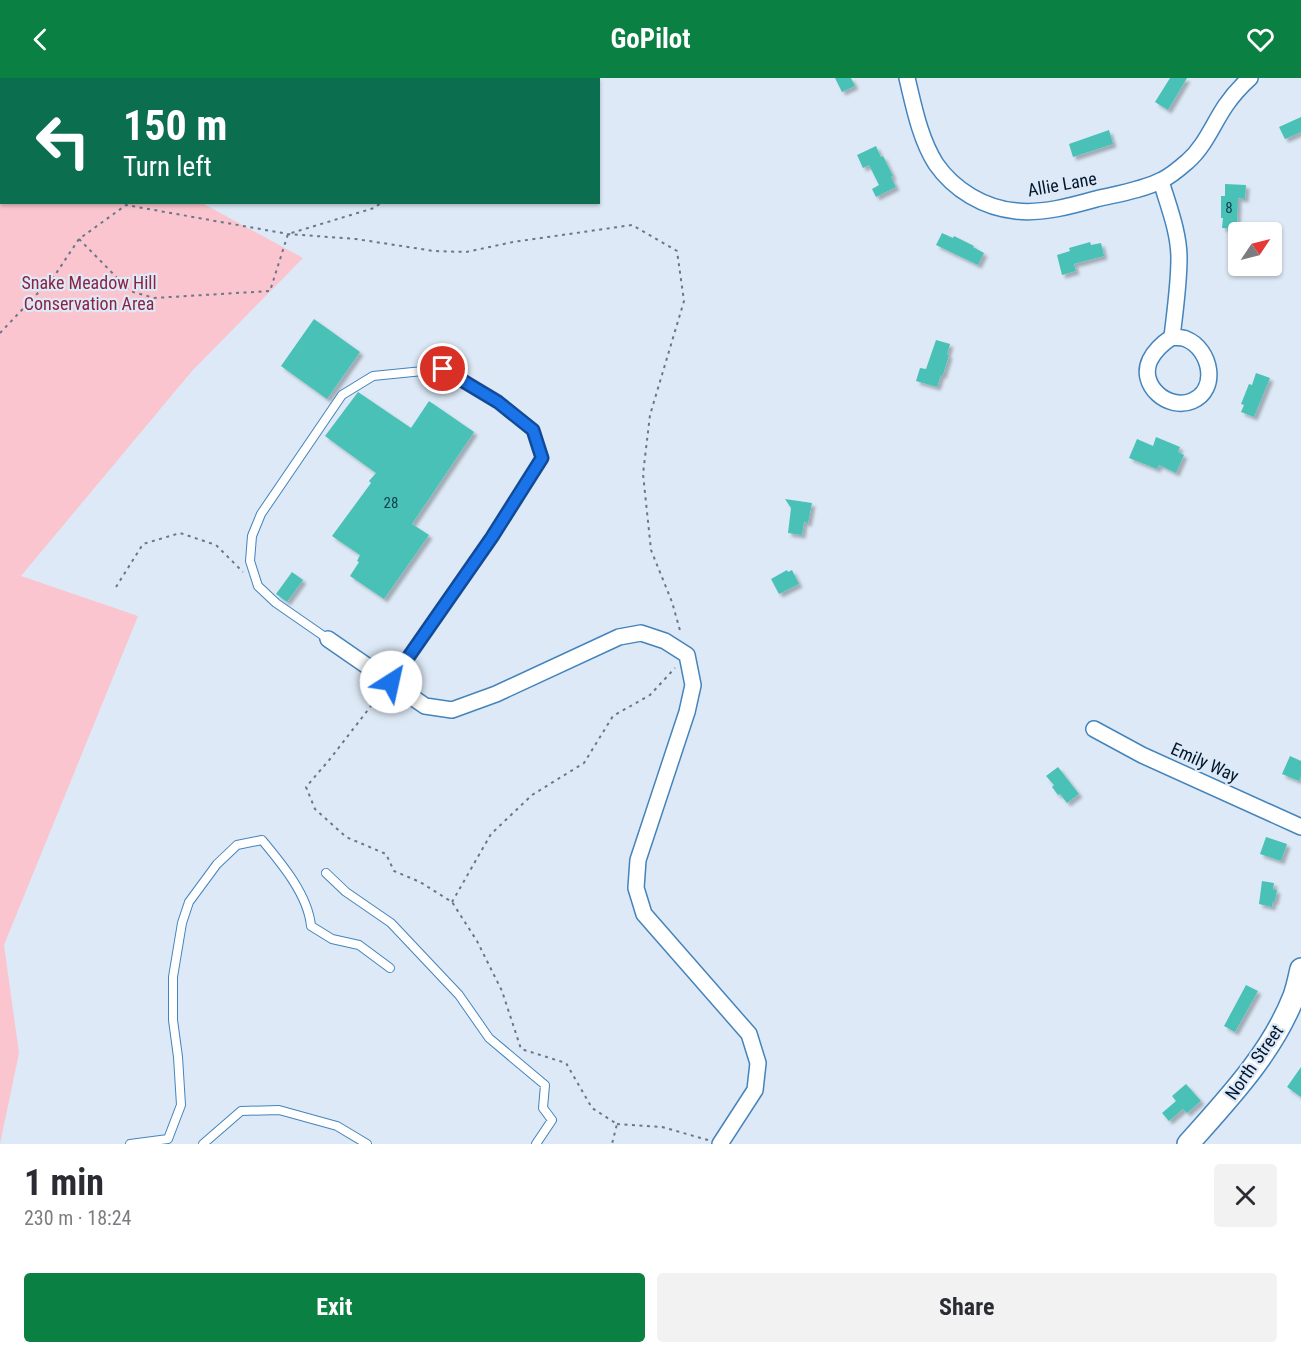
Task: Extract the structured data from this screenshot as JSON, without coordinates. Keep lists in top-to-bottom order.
{
  "streets": {
    "main road": ["North Street"],
    "street": ["Allie Lane", "Emily Way"]
  },
  "parks": ["Snake Meadow Hill Conservation Area"],
  "house_numbers": ["8", "28"],
  "north": "top right",
  "page": {
    "header": "GoPilot",
    "turn": ["150 m", "Turn left"],
    "heading": ["1 min", "230 m · 18:24"],
    "buttons": ["Exit", "Share"]
  }
}
